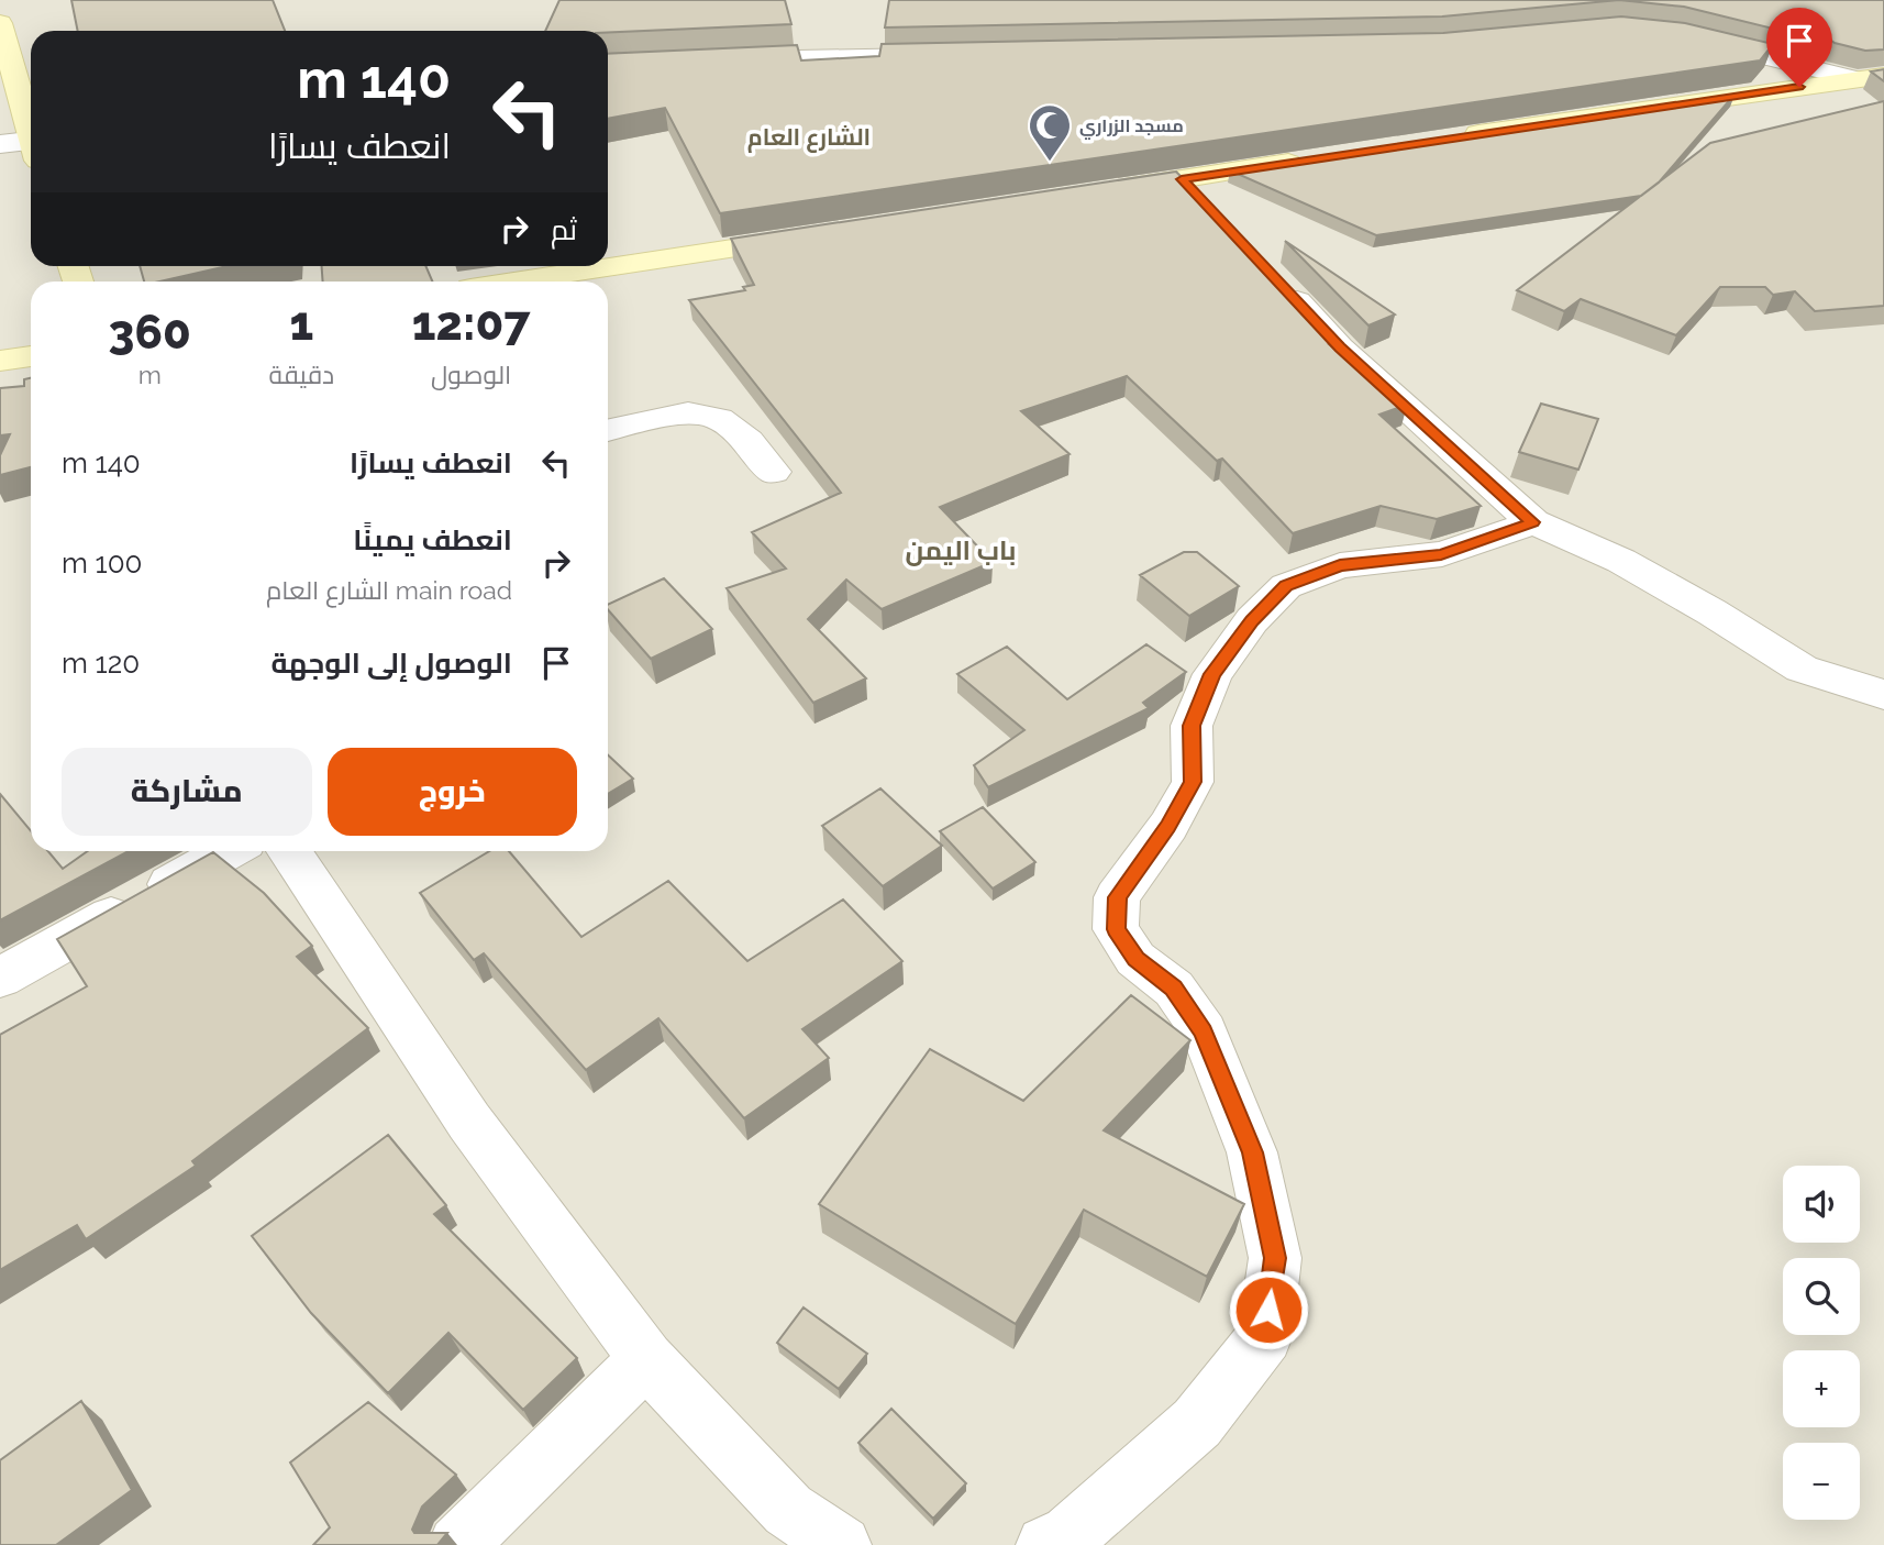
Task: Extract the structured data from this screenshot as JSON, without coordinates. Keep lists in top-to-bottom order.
{
  "districts": ["الشارع العام", "باب اليمن"],
  "places": {
    "mosque": ["مسجد الزراري"]
  },
  "page": {
    "turn": ["140 m", "انعطف يسارًا"],
    "then": "ثم",
    "eta": [
      "12:07",
      "الوصول",
      "1",
      "دقيقة",
      "360",
      "m"
    ],
    "list": [
      {
        "name": "انعطف يسارًا",
        "value": "140 m"
      },
      {
        "name": "انعطف يمينًا",
        "note": "main road الشارع العام",
        "value": "100 m"
      },
      {
        "name": "الوصول إلى الوجهة",
        "value": "120 m"
      }
    ],
    "buttons": ["خروج", "مشاركة"],
    "map_buttons": ["+", "−"]
  }
}
